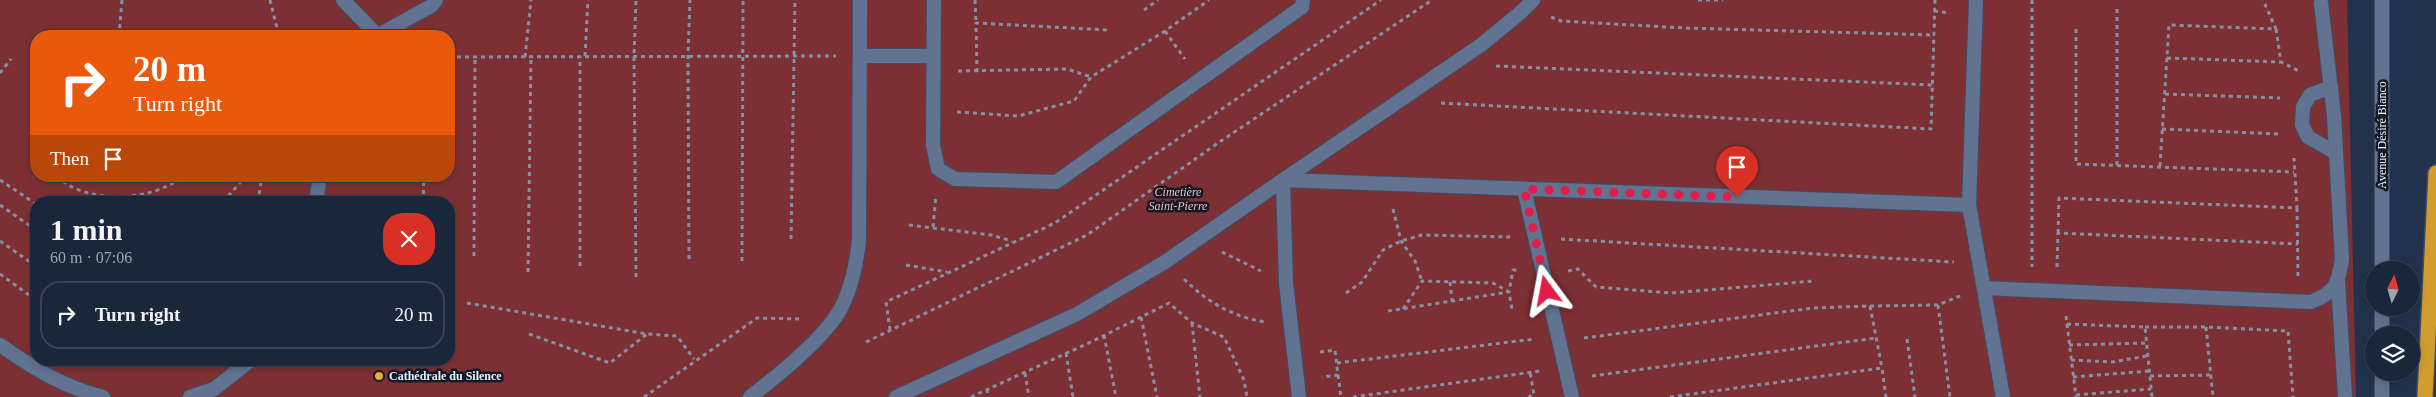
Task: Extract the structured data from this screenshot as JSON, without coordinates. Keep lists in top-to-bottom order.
{
  "streets": {
    "street": ["Avenue Désiré Bianco"]
  },
  "parks": ["Cimetière Saint-Pierre"],
  "places": ["Cathédrale du Silence"],
  "north": "top",
  "page": {
    "turn": ["20 m", "Turn right"],
    "then": "Then",
    "heading": ["1 min", "60 m · 07:06"],
    "list": [
      {
        "name": "Turn right",
        "value": "20 m"
      }
    ]
  }
}
